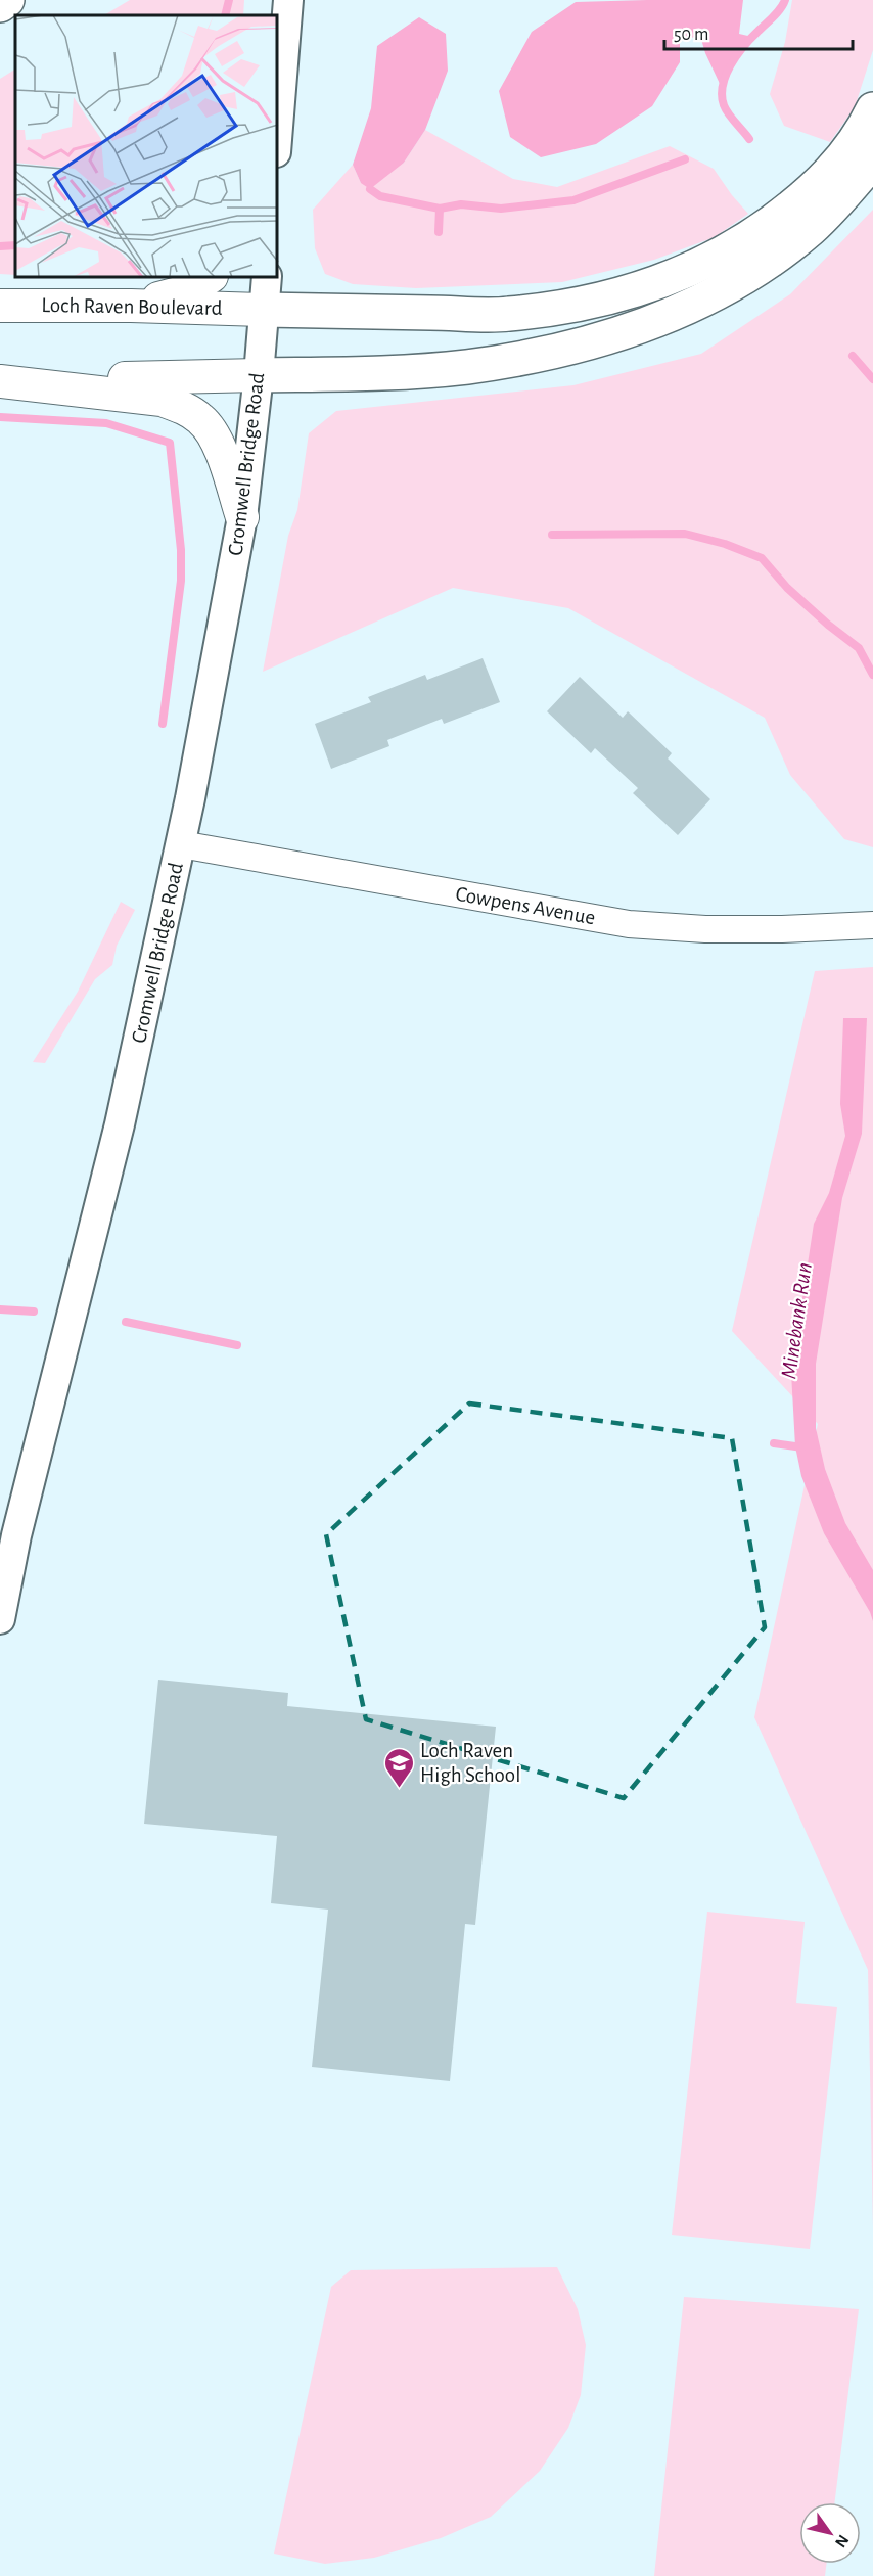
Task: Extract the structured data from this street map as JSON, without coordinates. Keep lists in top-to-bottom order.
{
  "streets": {
    "main road": ["Loch Raven Boulevard", "Cromwell Bridge Road"],
    "street": ["Cowpens Avenue"]
  },
  "crossings": [
    ["Loch Raven Boulevard", "Cromwell Bridge Road"],
    ["Cromwell Bridge Road", "Cowpens Avenue"]
  ],
  "water": ["Minebank Run"],
  "places": {
    "school or university": ["Loch Raven High School"]
  },
  "scale_bar": "50 m",
  "north": "bottom right"
}
